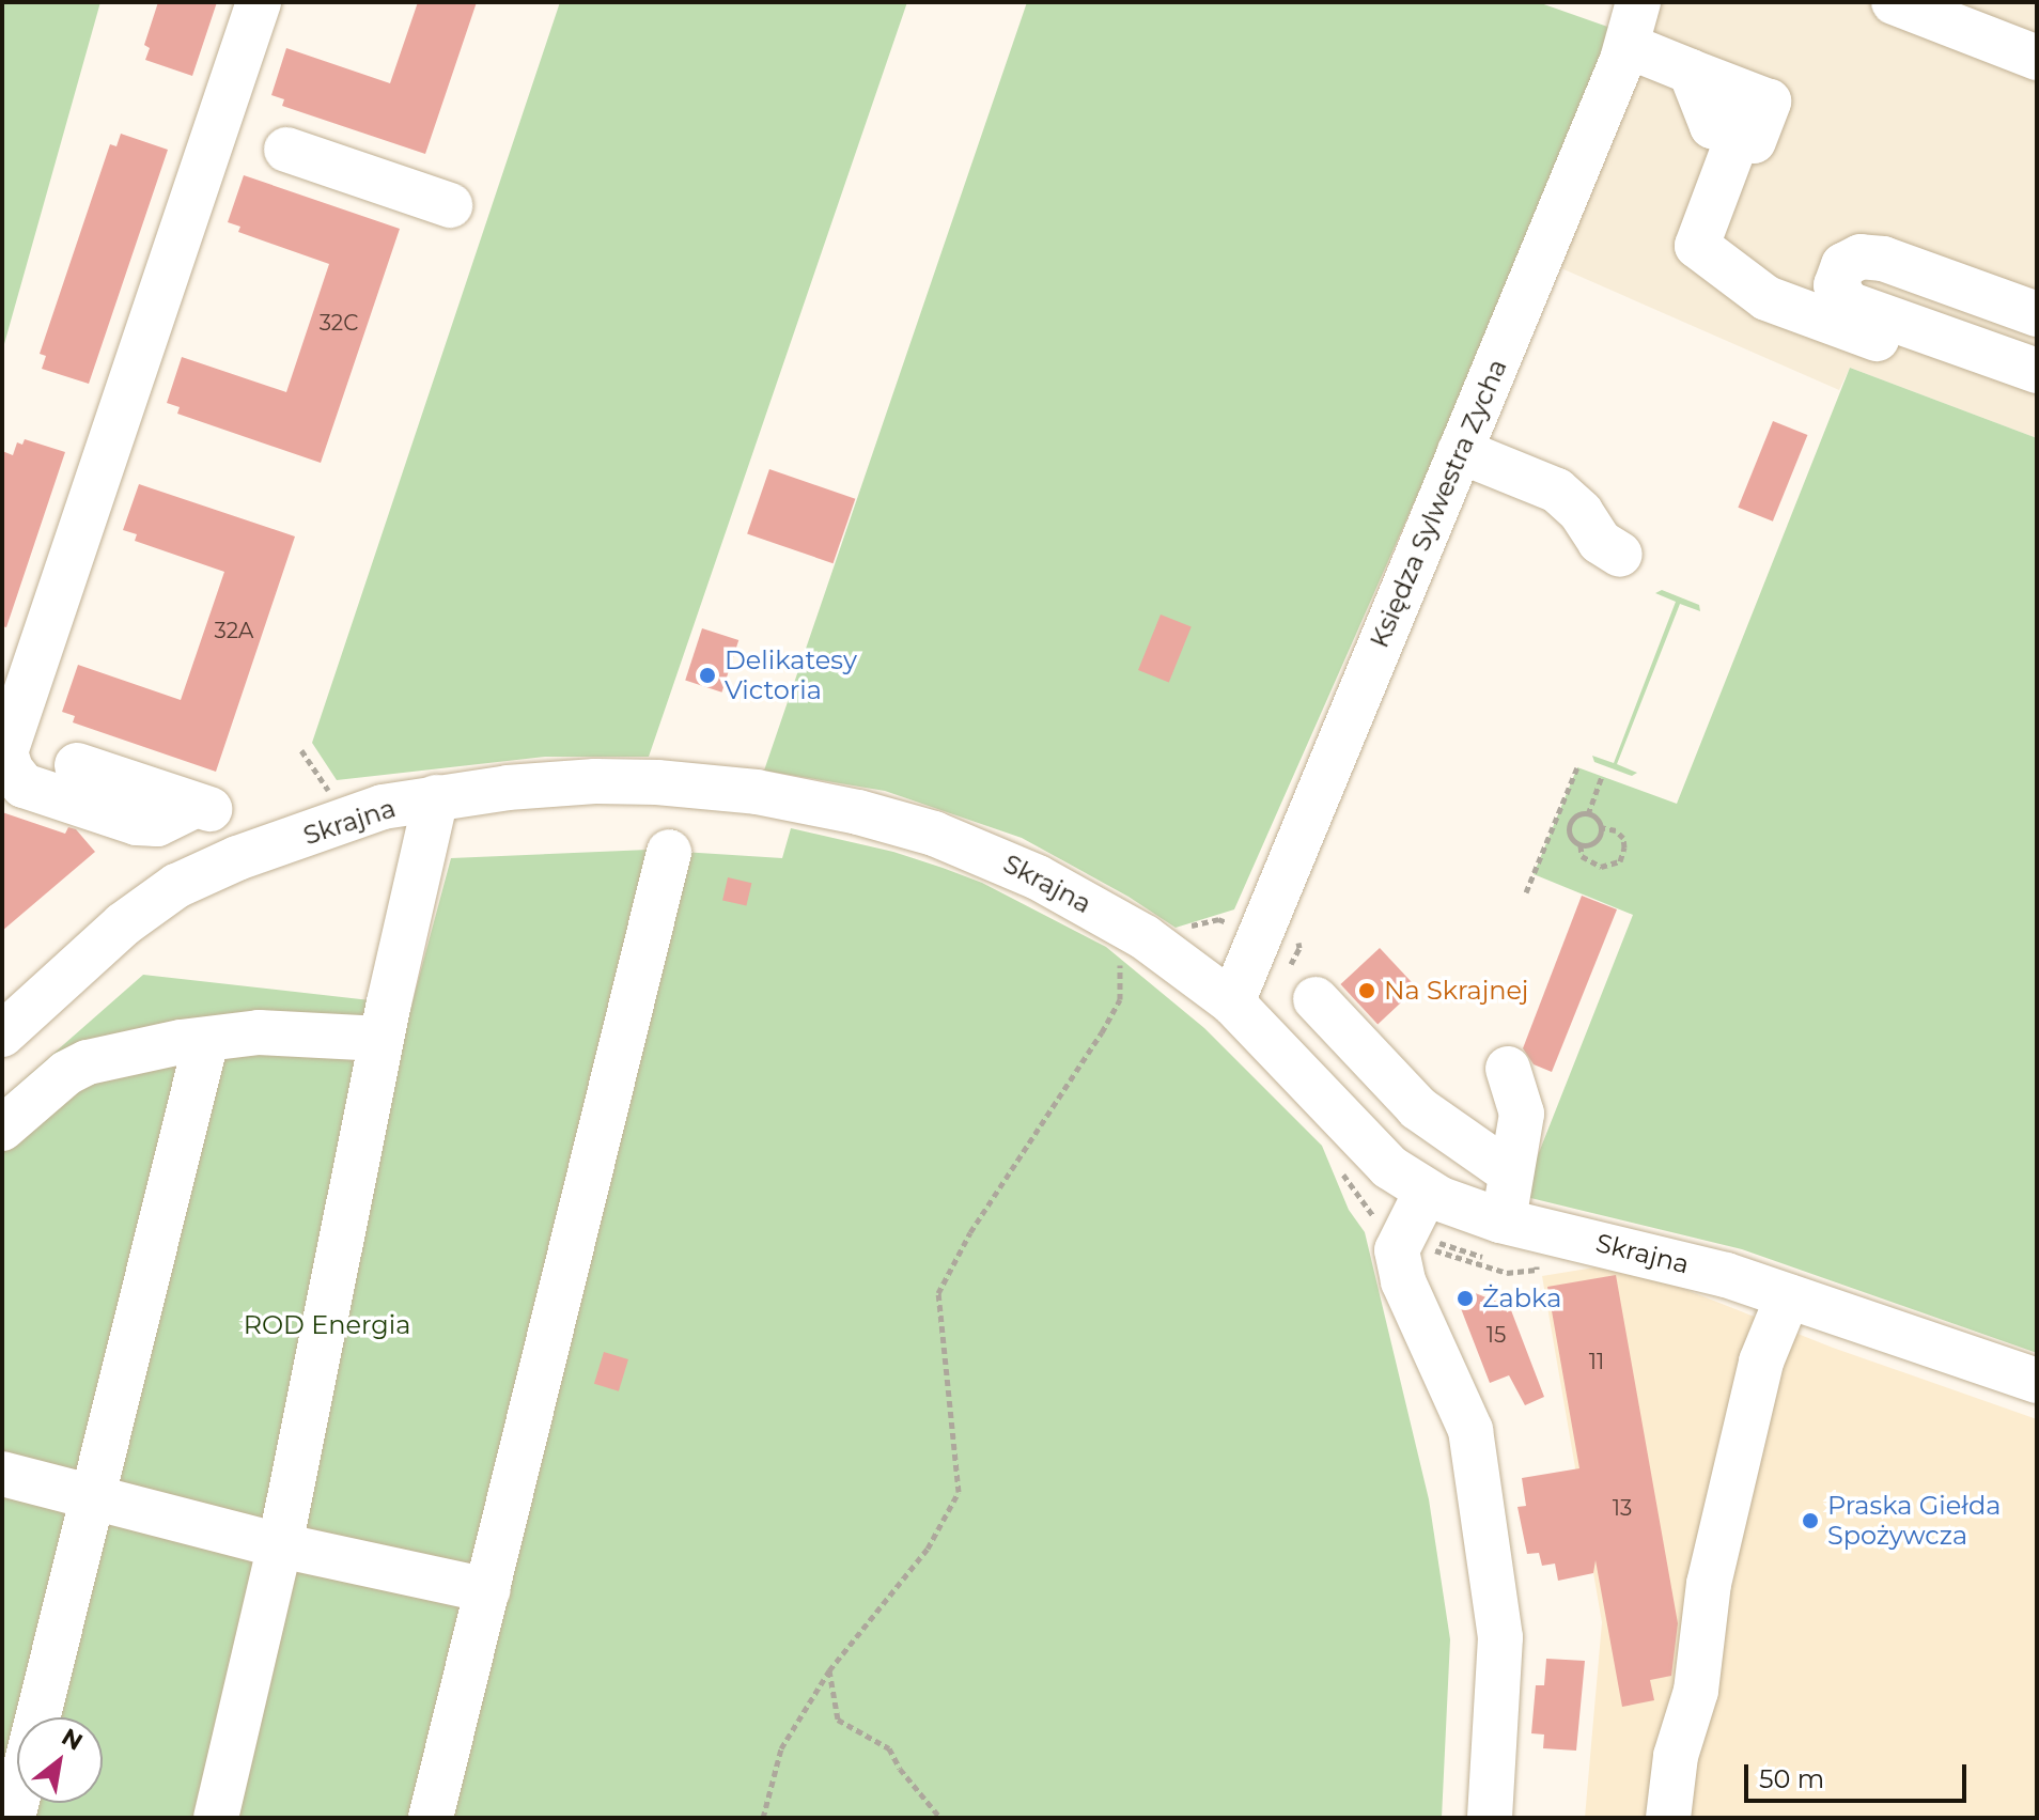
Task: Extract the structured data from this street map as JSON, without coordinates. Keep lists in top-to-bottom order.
{
  "streets": {
    "street": ["Księdza Sylwestra Zycha", "Skrajna"]
  },
  "crossings": [
    ["Księdza Sylwestra Zycha", "Skrajna"]
  ],
  "parks": ["ROD Energia"],
  "places": [
    "Delikatesy Victoria",
    "Na Skrajnej",
    "Żabka",
    "Praska Giełda Spożywcza"
  ],
  "house_numbers": [
    "32C",
    "32A",
    "15",
    "11",
    "13"
  ],
  "scale_bar": "50 m",
  "north": "top right"
}
